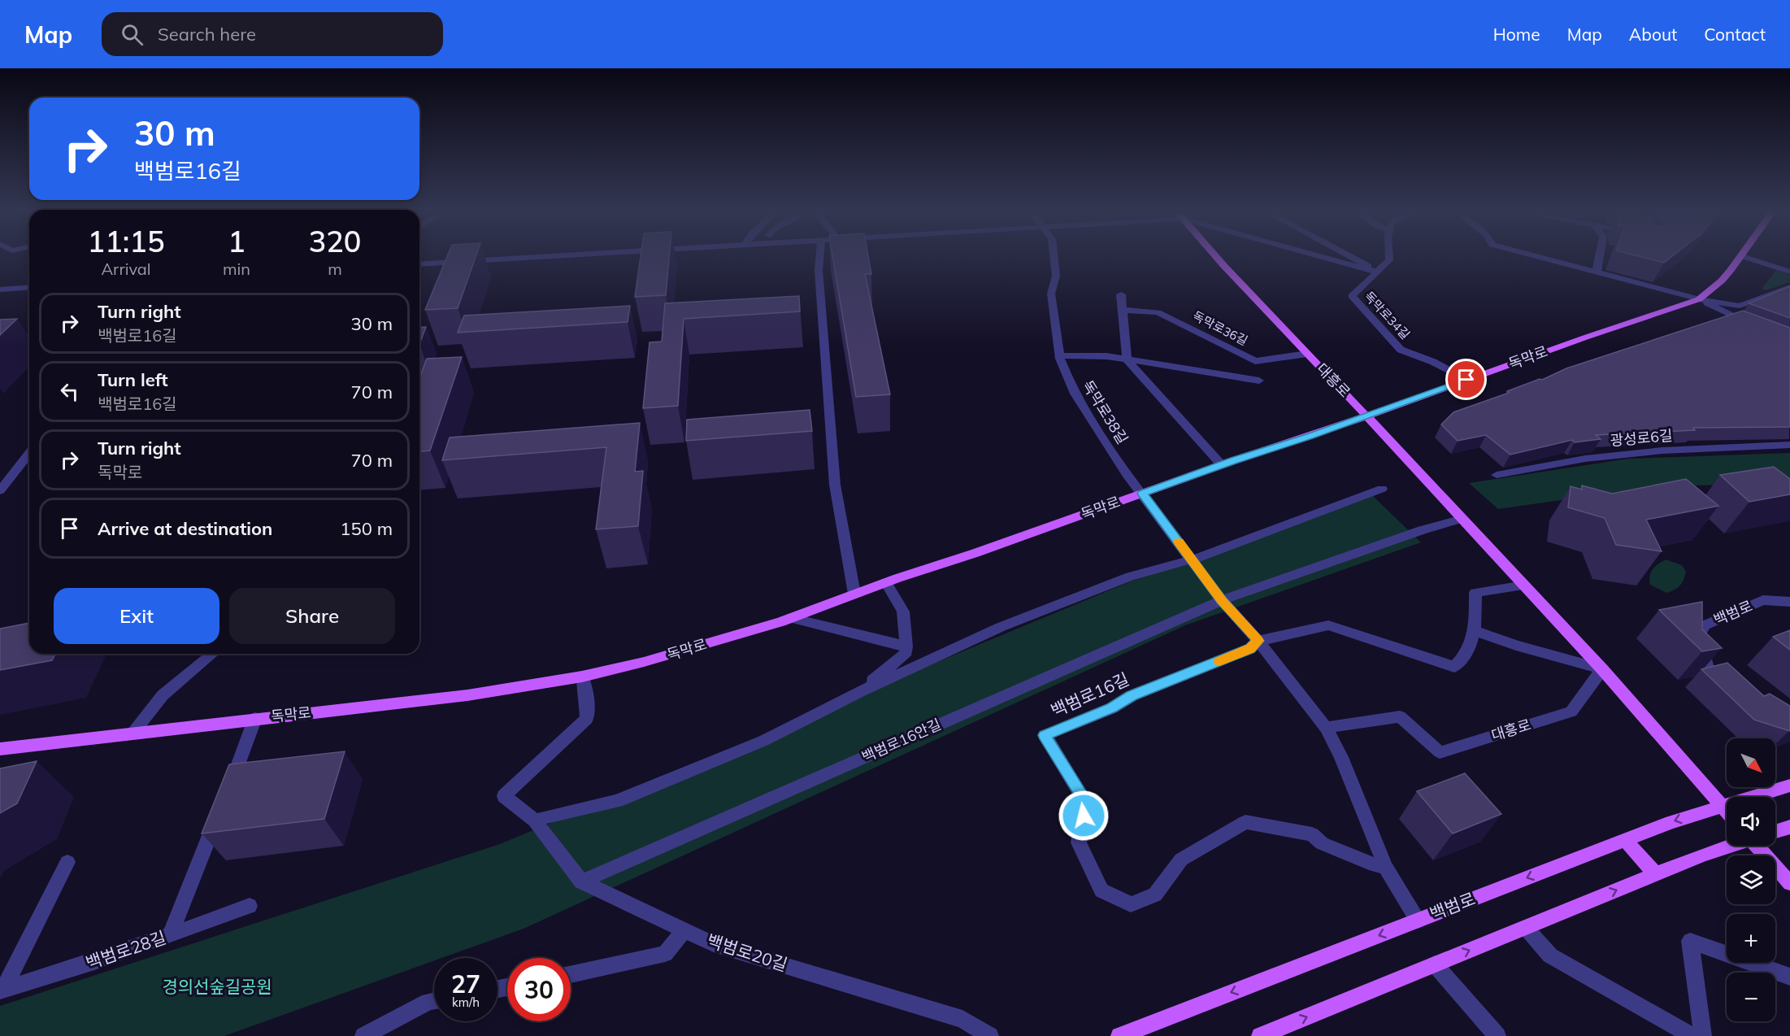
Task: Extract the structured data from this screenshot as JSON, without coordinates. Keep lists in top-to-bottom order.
{
  "streets": {
    "main road": ["독막로", "대흥로", "백범로"],
    "street": [
      "독막로34길",
      "독막로36길",
      "독막로38길",
      "광성로6길",
      "백범로16길",
      "백범로16안길",
      "백범로28길",
      "백범로20길"
    ]
  },
  "crossings": [
    ["독막로34길", "독막로"],
    ["독막로36길", "대흥로"],
    ["독막로", "대흥로"],
    ["독막로", "독막로38길"],
    ["독막로", "백범로20길"],
    ["대흥로", "백범로"],
    ["백범로16안길", "백범로20길"]
  ],
  "one_way": ["백범로"],
  "parks": ["경의선숲길공원"],
  "north": "bottom right",
  "page": {
    "header": "Map",
    "search": "Search here",
    "nav": [
      "Home",
      "Map",
      "About",
      "Contact"
    ],
    "turn": ["30 m", "백범로16길"],
    "eta": [
      "11:15",
      "Arrival",
      "1",
      "min",
      "320",
      "m"
    ],
    "list": [
      {
        "name": "Turn right",
        "note": "백범로16길",
        "value": "30 m"
      },
      {
        "name": "Turn left",
        "note": "백범로16길",
        "value": "70 m"
      },
      {
        "name": "Turn right",
        "note": "독막로",
        "value": "70 m"
      },
      {
        "name": "Arrive at destination",
        "value": "150 m"
      }
    ],
    "buttons": ["Exit", "Share"],
    "map_buttons": ["+", "−"],
    "speed": "27 km/h",
    "limit": "30"
  }
}
